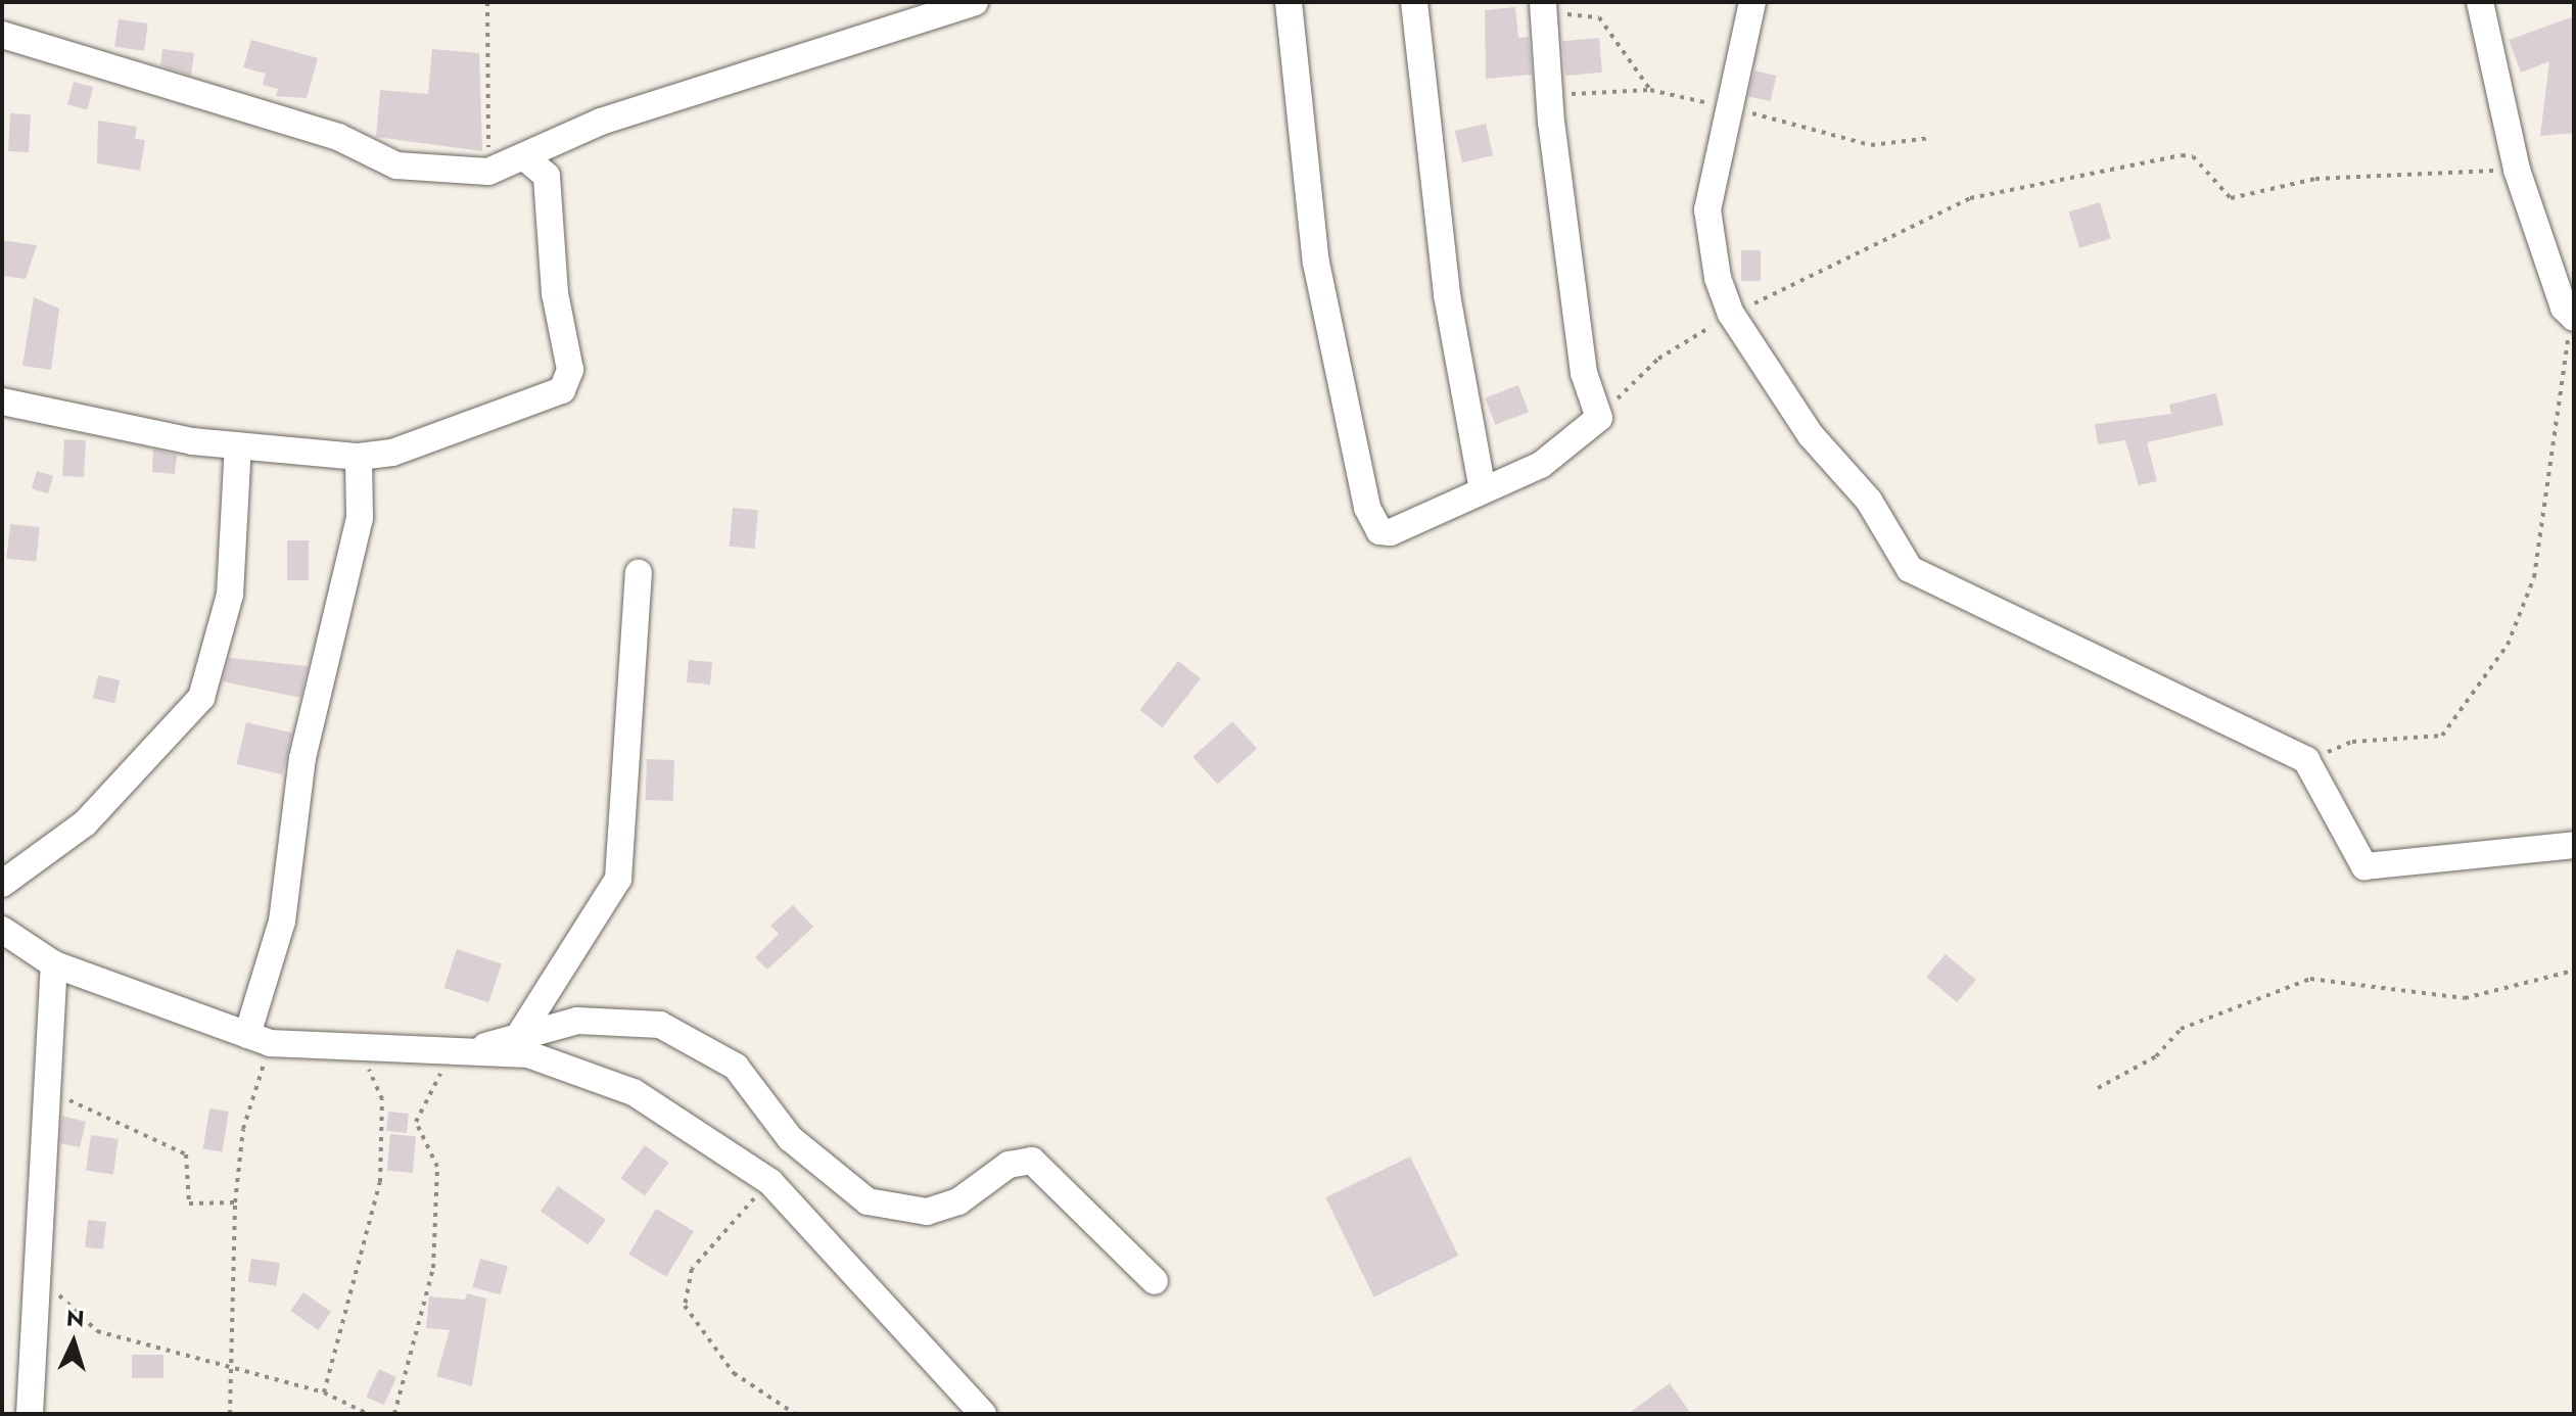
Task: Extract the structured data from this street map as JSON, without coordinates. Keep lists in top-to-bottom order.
{
  "north": "top"
}
